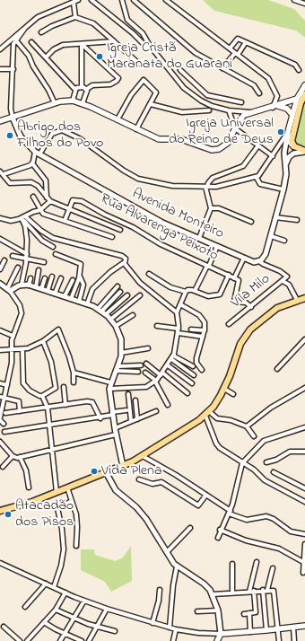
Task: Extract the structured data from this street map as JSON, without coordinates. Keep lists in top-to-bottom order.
{
  "streets": {
    "street": ["Avenida Monteiro", "Rua Alvarenga Peixoto", "Vila Milo"]
  },
  "crossings": [
    ["Avenida Monteiro", "Vila Milo"]
  ],
  "places": [
    "Igreja Cristã Maranata do Guarani",
    "Igreja Universal do Reino de Deus",
    "Abrigo dos Filhos do Povo",
    "Vida Plena",
    "Atacadão dos Pisos"
  ]
}
